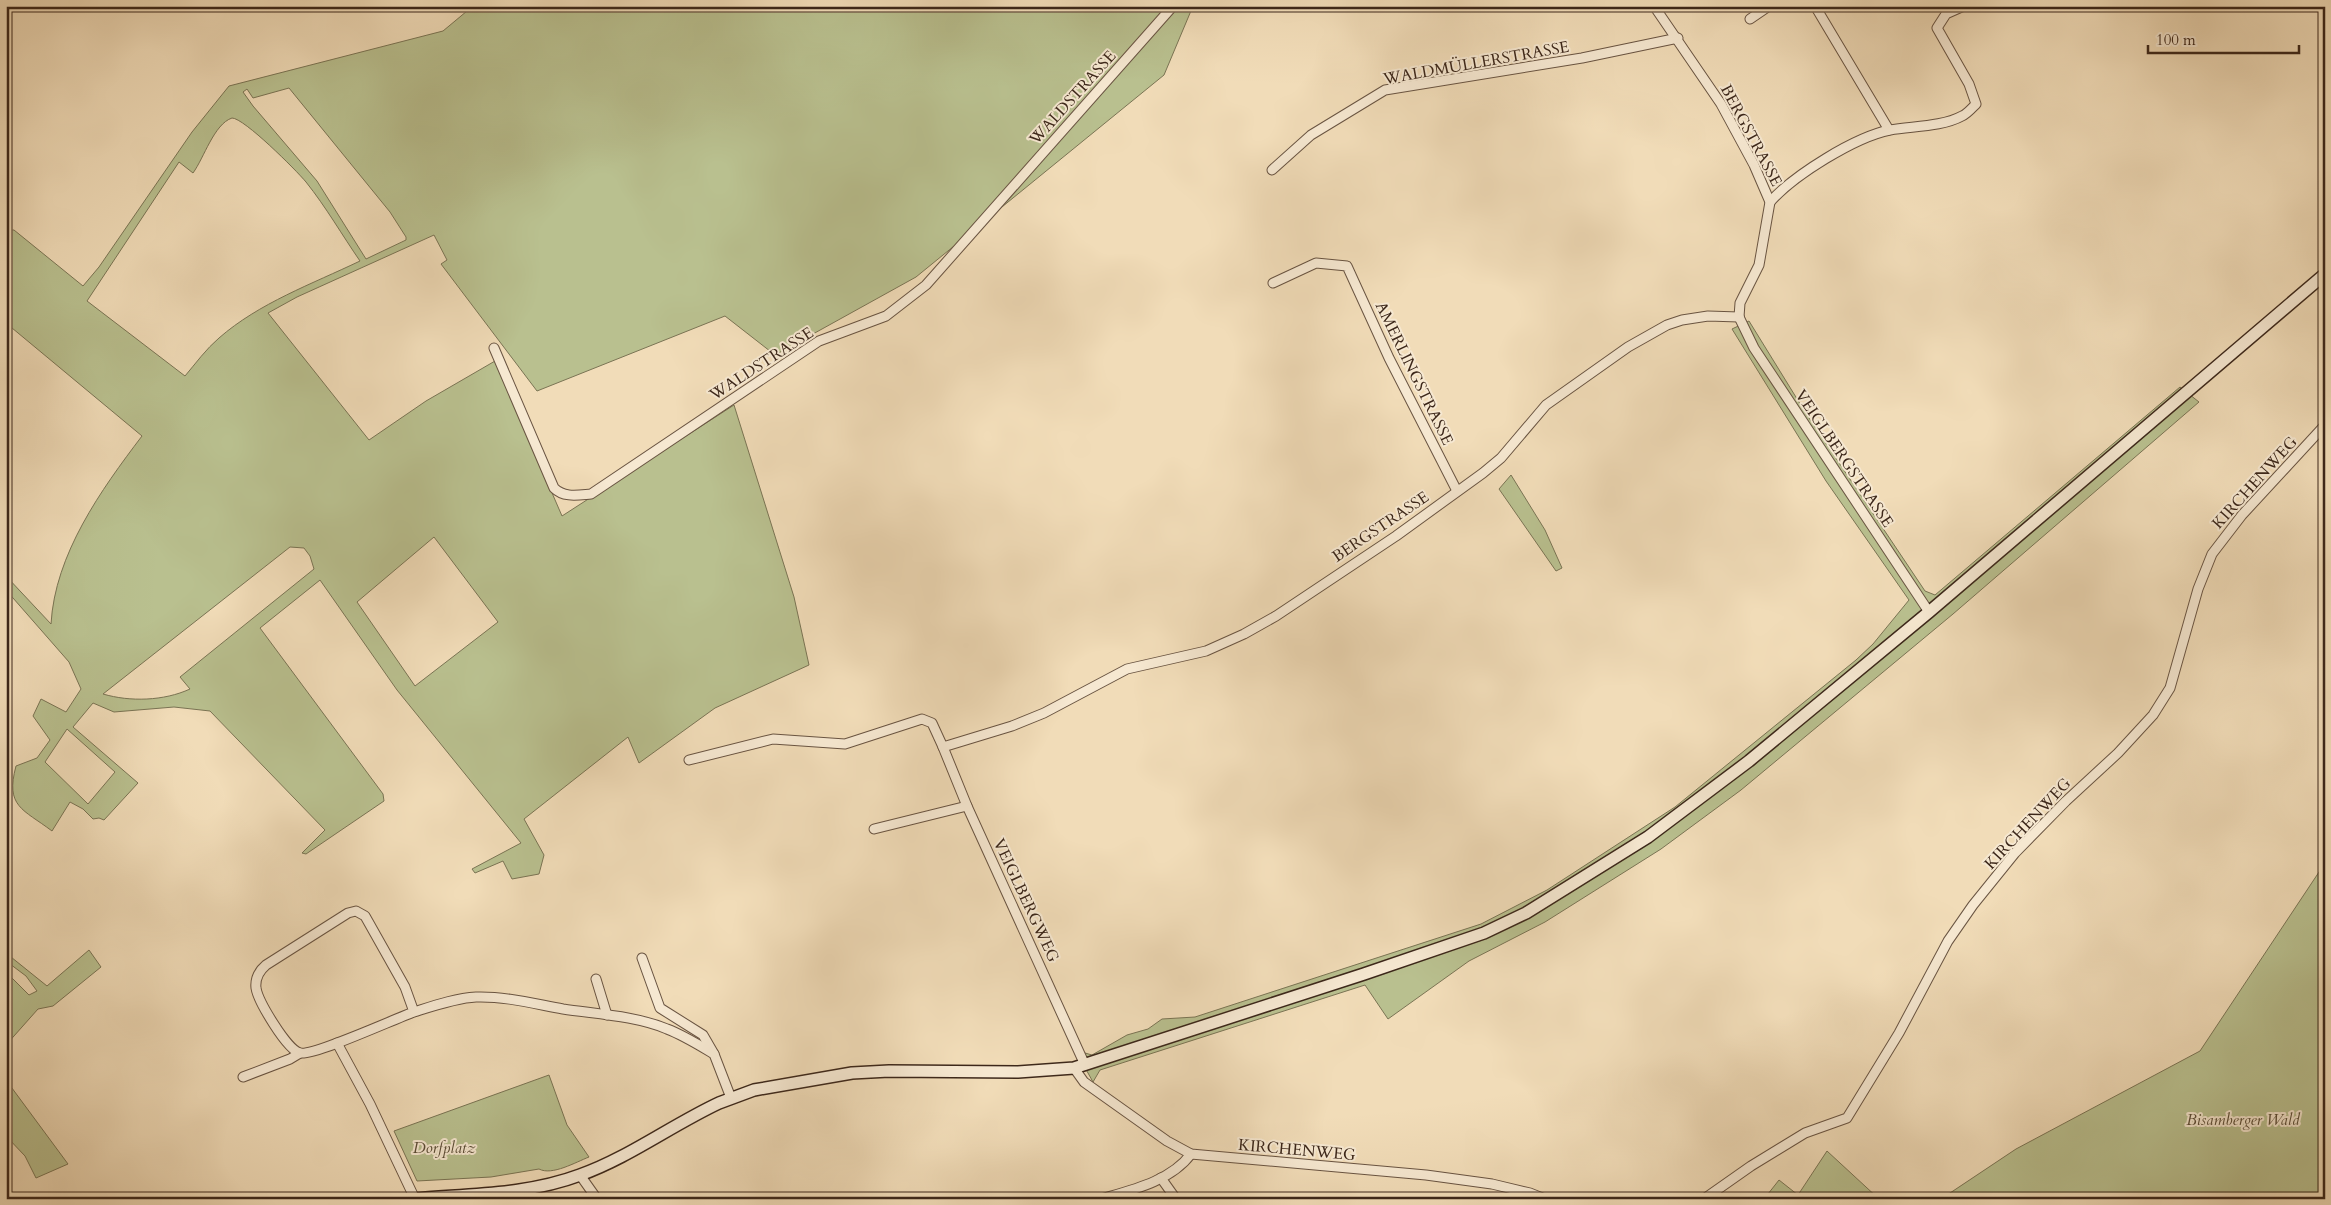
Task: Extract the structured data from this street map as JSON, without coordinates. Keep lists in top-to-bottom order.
{
  "streets": {
    "street": [
      "WALDMÜLLERSTRASSE",
      "WALDSTRASSE",
      "BERGSTRASSE",
      "AMERLINGSTRASSE",
      "VEIGLBERGSTRASSE",
      "KIRCHENWEG",
      "VEIGLBERGWEG"
    ]
  },
  "crossings": [
    ["WALDMÜLLERSTRASSE", "BERGSTRASSE"],
    ["BERGSTRASSE", "AMERLINGSTRASSE"],
    ["BERGSTRASSE", "VEIGLBERGSTRASSE"],
    ["BERGSTRASSE", "VEIGLBERGWEG"],
    ["KIRCHENWEG", "VEIGLBERGWEG"]
  ],
  "parks": ["Bisamberger Wald", "Dorfplatz"],
  "scale_bar": "100 m"
}
